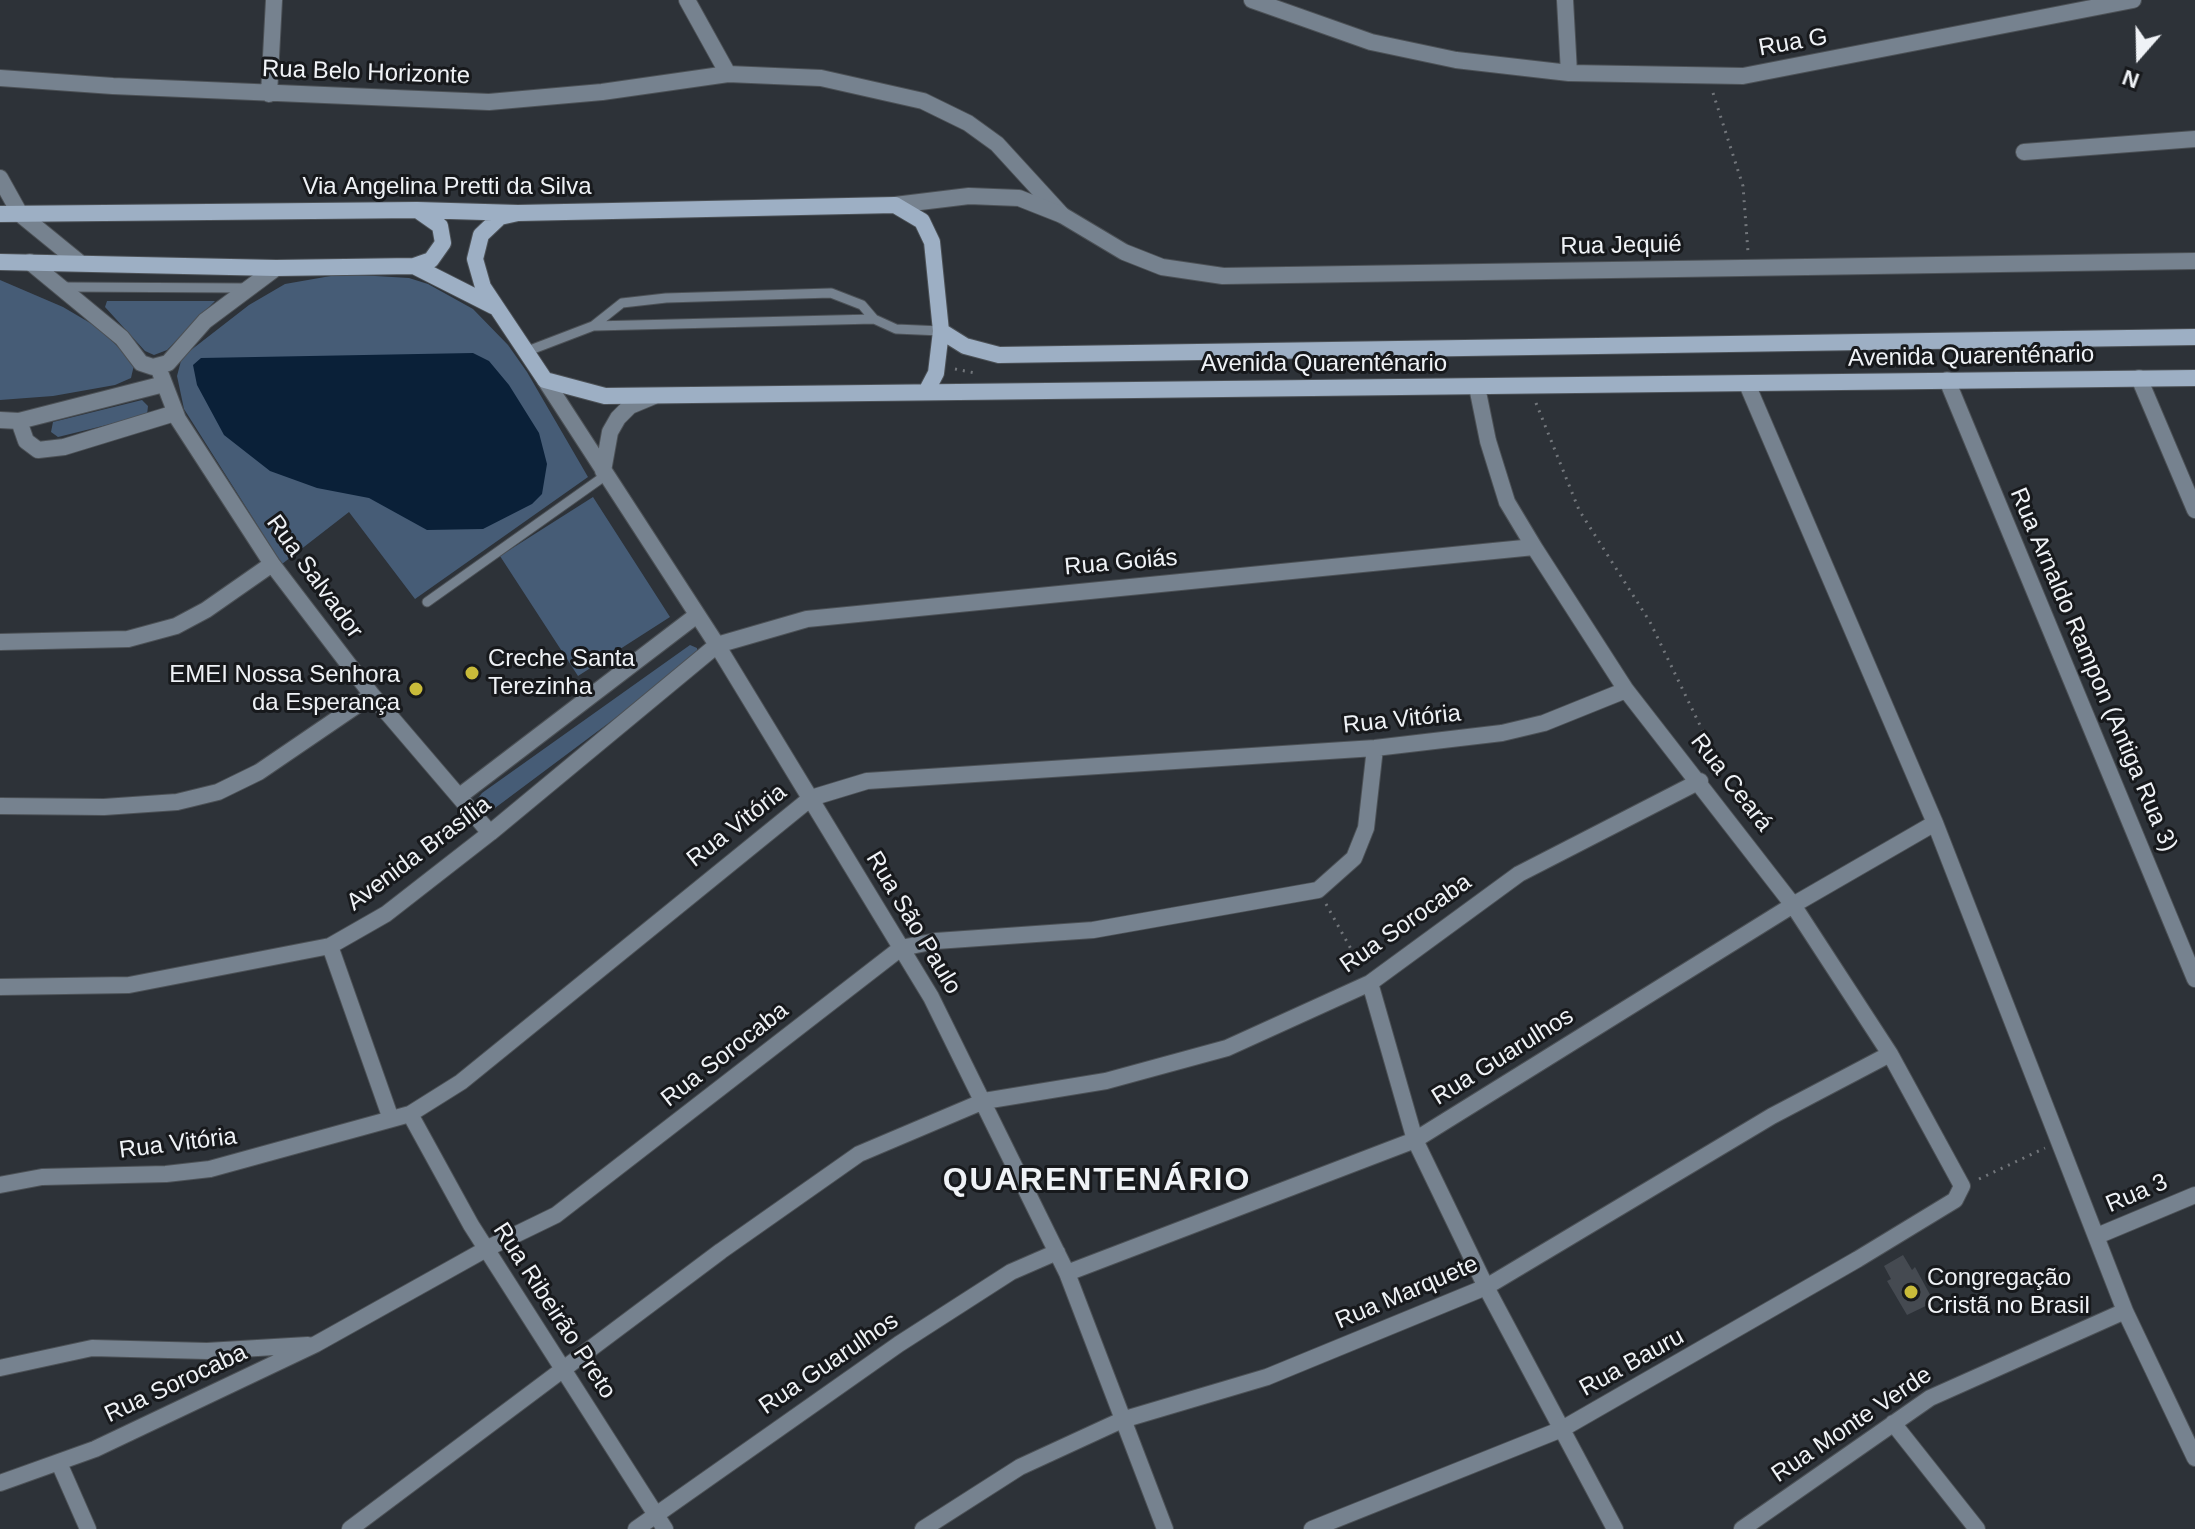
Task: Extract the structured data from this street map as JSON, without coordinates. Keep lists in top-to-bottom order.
{
  "streets": {
    "main road": ["Via Angelina Pretti da Silva", "Avenida Quarenténario"],
    "street": [
      "Rua G",
      "Rua Belo Horizonte",
      "Rua Jequié",
      "Rua Goiás",
      "Rua Salvador",
      "Rua Arnaldo Rampon (Antiga Rua 3)",
      "Rua Vitória",
      "Rua Ceará",
      "Avenida Brasília",
      "Rua São Paulo",
      "Rua Sorocaba",
      "Rua Guarulhos",
      "Rua 3",
      "Rua Marquete",
      "Rua Ribeirão Preto",
      "Rua Bauru",
      "Rua Monte Verde"
    ]
  },
  "crossings": [
    ["Rua Belo Horizonte", "Rua Jequié"],
    ["Avenida Quarenténario", "Rua Arnaldo Rampon (Antiga Rua 3)"],
    ["Avenida Quarenténario", "Rua Ceará"],
    ["Avenida Quarenténario", "Rua São Paulo"],
    ["Rua Goiás", "Rua Ceará"],
    ["Rua Goiás", "Avenida Brasília"],
    ["Rua Goiás", "Rua São Paulo"],
    ["Rua Salvador", "Avenida Brasília"],
    ["Rua Vitória", "Rua Ceará"],
    ["Rua Vitória", "Rua São Paulo"],
    ["Rua Vitória", "Rua Ribeirão Preto"],
    ["Rua Ceará", "Rua Sorocaba"],
    ["Rua Ceará", "Rua Guarulhos"],
    ["Rua Ceará", "Rua Marquete"],
    ["Rua Ceará", "Rua Bauru"],
    ["Avenida Brasília", "Rua São Paulo"],
    ["Rua São Paulo", "Rua Sorocaba"],
    ["Rua São Paulo", "Rua Guarulhos"],
    ["Rua São Paulo", "Rua Marquete"],
    ["Rua Sorocaba", "Rua Ribeirão Preto"],
    ["Rua Guarulhos", "Rua Ribeirão Preto"]
  ],
  "districts": ["QUARENTENÁRIO"],
  "places": ["Creche Santa Terezinha", "EMEI Nossa Senhora da Esperança", "Congregação Cristã no Brasil"],
  "north": "bottom"
}
